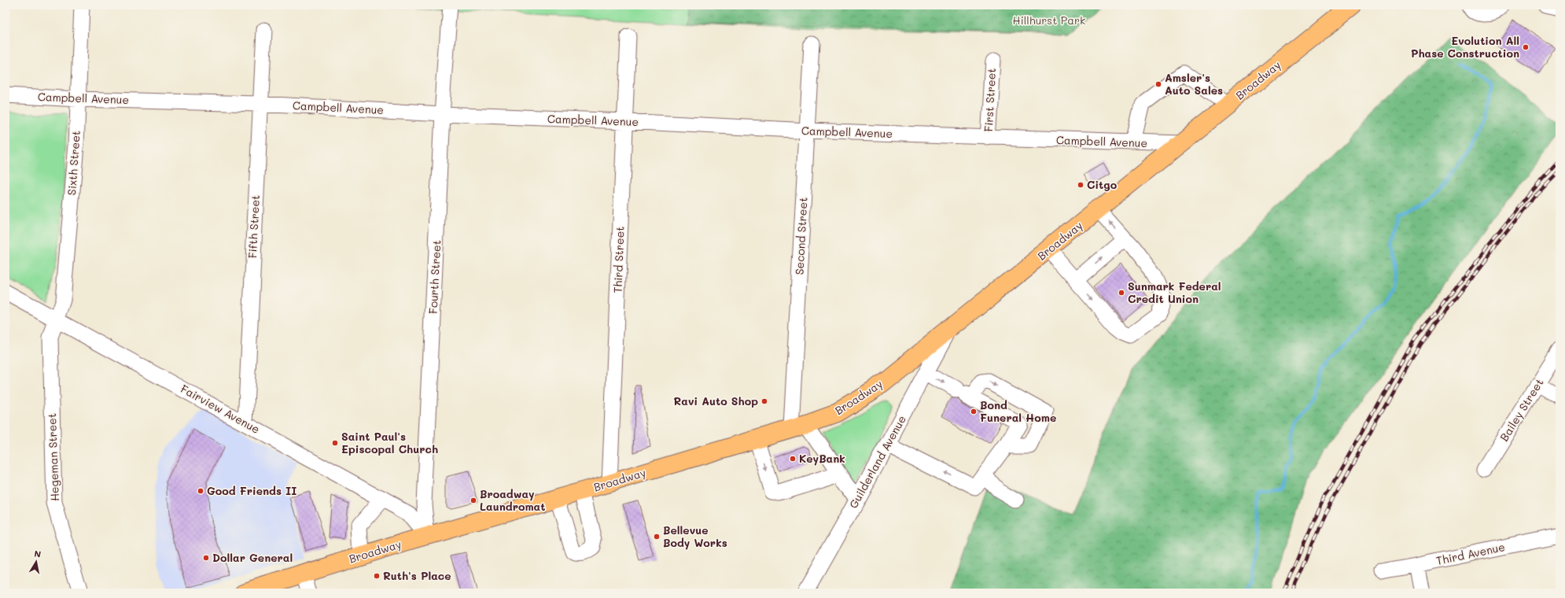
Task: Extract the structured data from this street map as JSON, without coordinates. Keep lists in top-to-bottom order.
{
  "streets": {
    "main road": ["Broadway"],
    "street": [
      "Campbell Avenue",
      "First Street",
      "Sixth Street",
      "Fifth Street",
      "Second Street",
      "Third Street",
      "Fourth Street",
      "Fairview Avenue",
      "Bailey Street",
      "Hegeman Street",
      "Guilderland Avenue",
      "Third Avenue"
    ]
  },
  "crossings": [
    ["Broadway", "Campbell Avenue"],
    ["Broadway", "Second Street"],
    ["Broadway", "Third Street"],
    ["Broadway", "Fourth Street"],
    ["Broadway", "Fairview Avenue"],
    ["Broadway", "Guilderland Avenue"],
    ["Campbell Avenue", "First Street"],
    ["Campbell Avenue", "Sixth Street"],
    ["Campbell Avenue", "Fifth Street"],
    ["Campbell Avenue", "Second Street"],
    ["Campbell Avenue", "Third Street"],
    ["Campbell Avenue", "Fourth Street"],
    ["Sixth Street", "Fairview Avenue"],
    ["Sixth Street", "Hegeman Street"],
    ["Fifth Street", "Fairview Avenue"],
    ["Fourth Street", "Fairview Avenue"],
    ["Fairview Avenue", "Hegeman Street"]
  ],
  "parks": ["Hillhurst Park"],
  "places": [
    "Evolution All Phase Construction",
    "Amsler's Auto Sales",
    "Citgo",
    "Sunmark Federal Credit Union",
    "Ravi Auto Shop",
    "Bond Funeral Home",
    "Saint Paul's Episcopal Church",
    "KeyBank",
    "Good Friends II",
    "Broadway Laundromat",
    "Bellevue Body Works",
    "Dollar General",
    "Ruth's Place"
  ],
  "north": "top"
}
